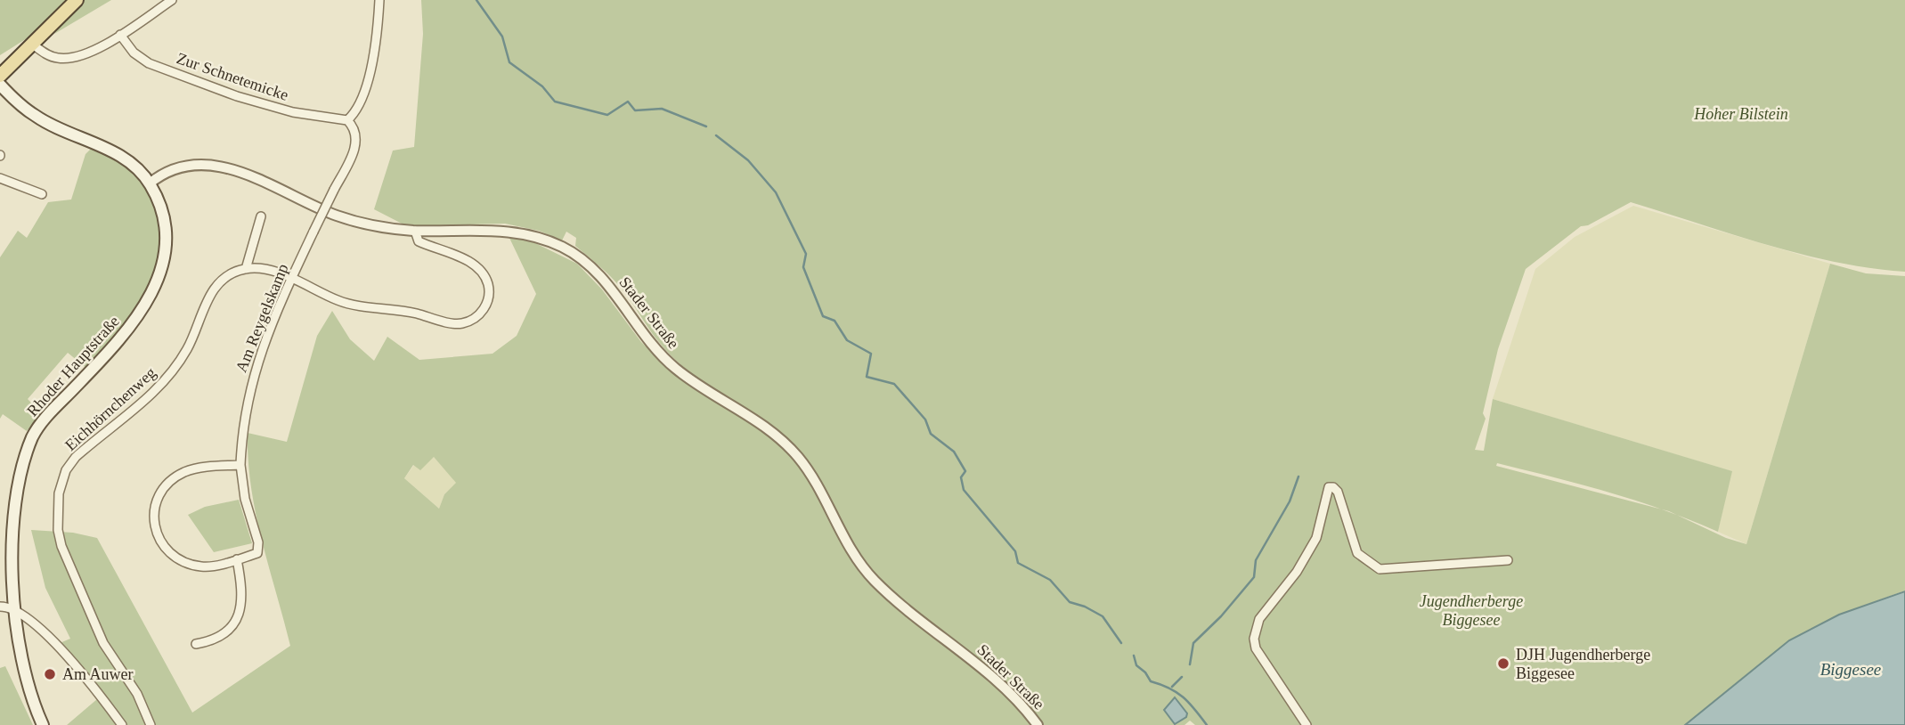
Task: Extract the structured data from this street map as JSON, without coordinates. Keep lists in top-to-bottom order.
{
  "streets": {
    "main road": ["Rhoder Hauptstraße"],
    "street": [
      "Zur Schnetemicke",
      "Stader Straße",
      "Am Reygelskamp",
      "Eichhörnchenweg"
    ]
  },
  "crossings": [
    ["Zur Schnetemicke", "Am Reygelskamp"],
    ["Stader Straße", "Rhoder Hauptstraße"]
  ],
  "water": ["Biggesee"],
  "parks": ["Hoher Bilstein", "Jugendherberge Biggesee"],
  "places": ["DJH Jugendherberge Biggesee", "Am Auwer"]
}
